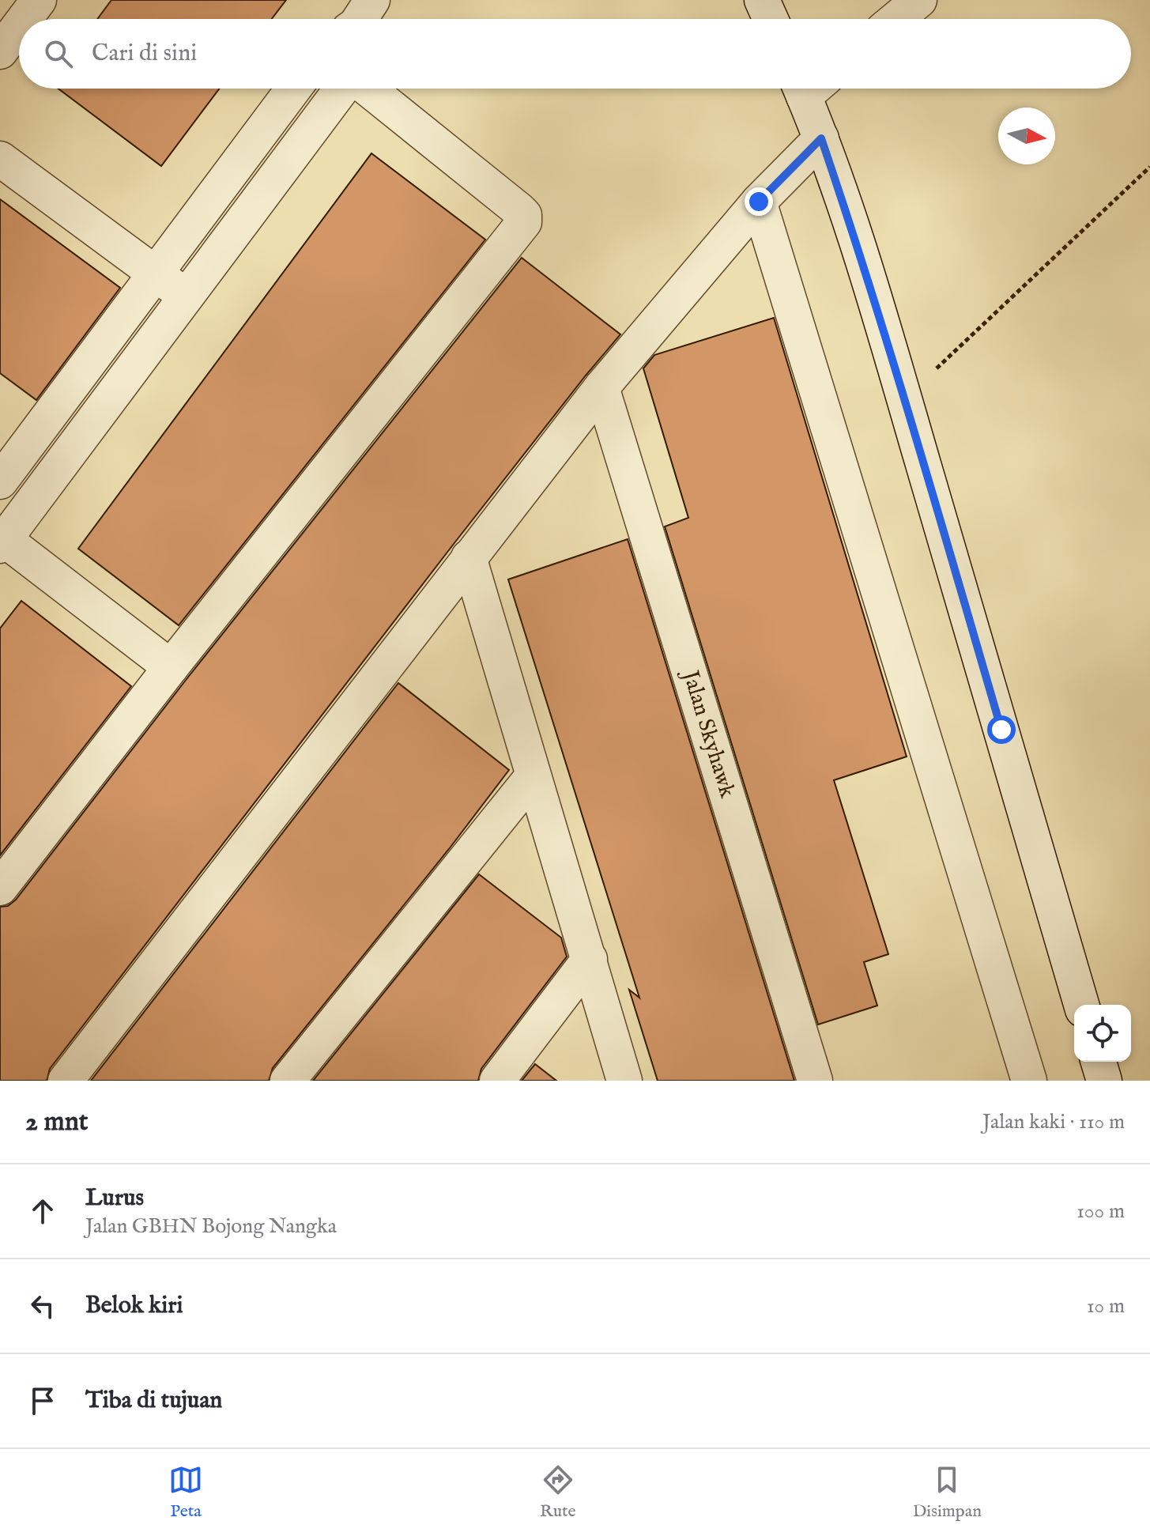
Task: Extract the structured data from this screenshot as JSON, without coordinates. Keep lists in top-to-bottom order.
{
  "streets": {
    "street": ["Jalan Skyhawk"]
  },
  "north": "right",
  "page": {
    "search": "Cari di sini",
    "heading": ["2 mnt", "Jalan kaki · 110 m"],
    "list": [
      ["Lurus", "Jalan GBHN Bojong Nangka", "100 m"],
      ["Belok kiri", "10 m"],
      "Tiba di tujuan"
    ],
    "nav": ["Peta", "Rute", "Disimpan"]
  }
}
